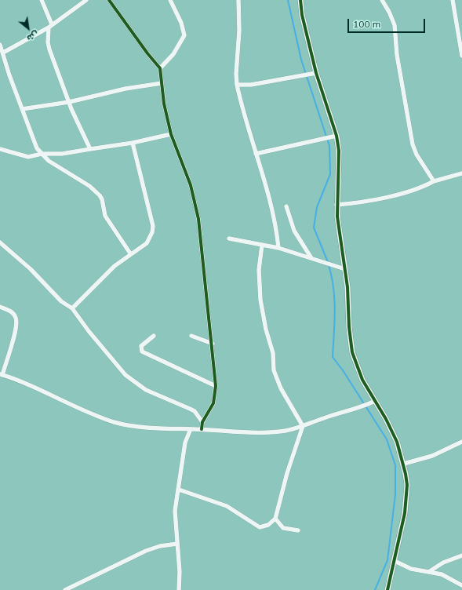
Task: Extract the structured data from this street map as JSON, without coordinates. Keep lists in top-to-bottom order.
{
  "scale_bar": "100 m",
  "north": "bottom right"
}
